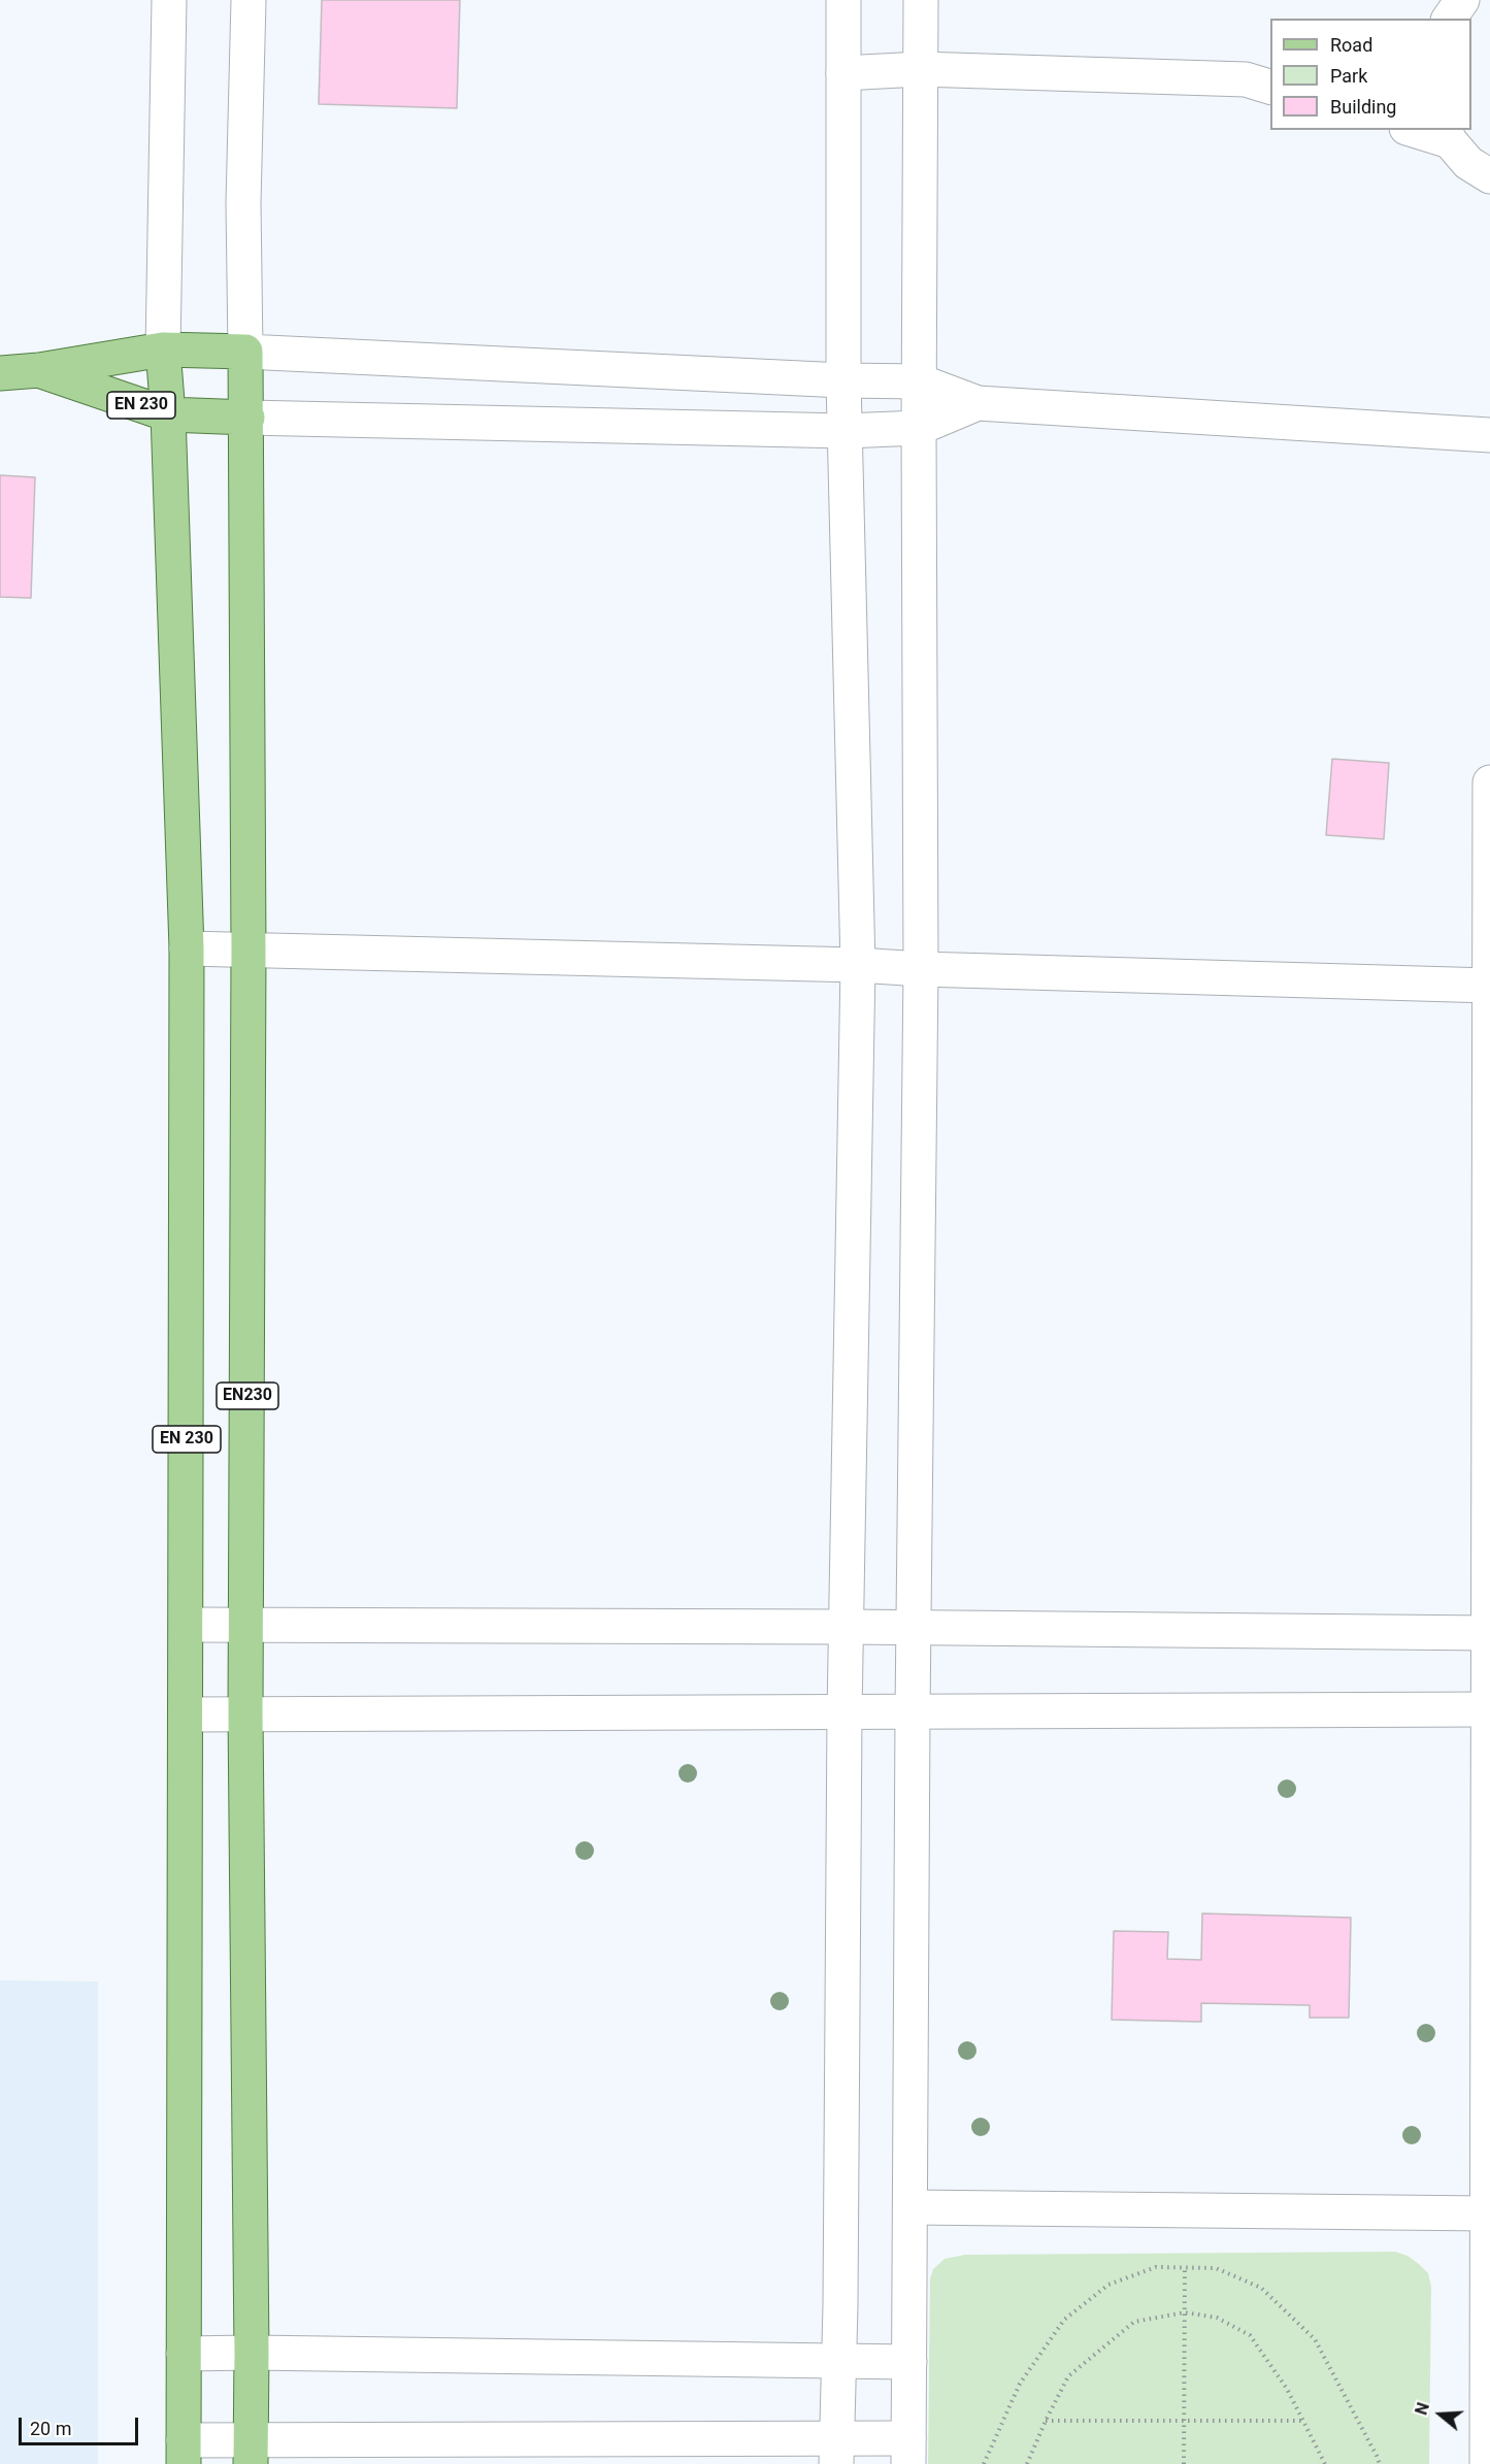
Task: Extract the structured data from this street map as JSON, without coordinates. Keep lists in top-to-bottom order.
{
  "streets": {
    "main road": ["EN 230", "EN230"]
  },
  "crossings": [
    ["EN 230", "EN230"]
  ],
  "legend": ["Road", "Park", "Building"],
  "scale_bar": "20 m",
  "north": "left"
}
